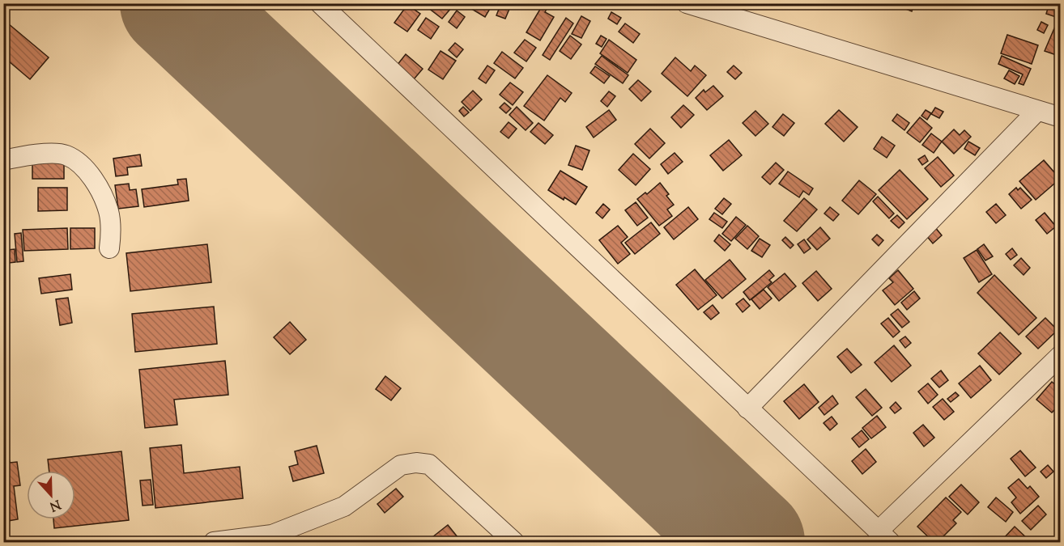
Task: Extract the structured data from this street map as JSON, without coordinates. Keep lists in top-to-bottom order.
{
  "north": "bottom"
}
